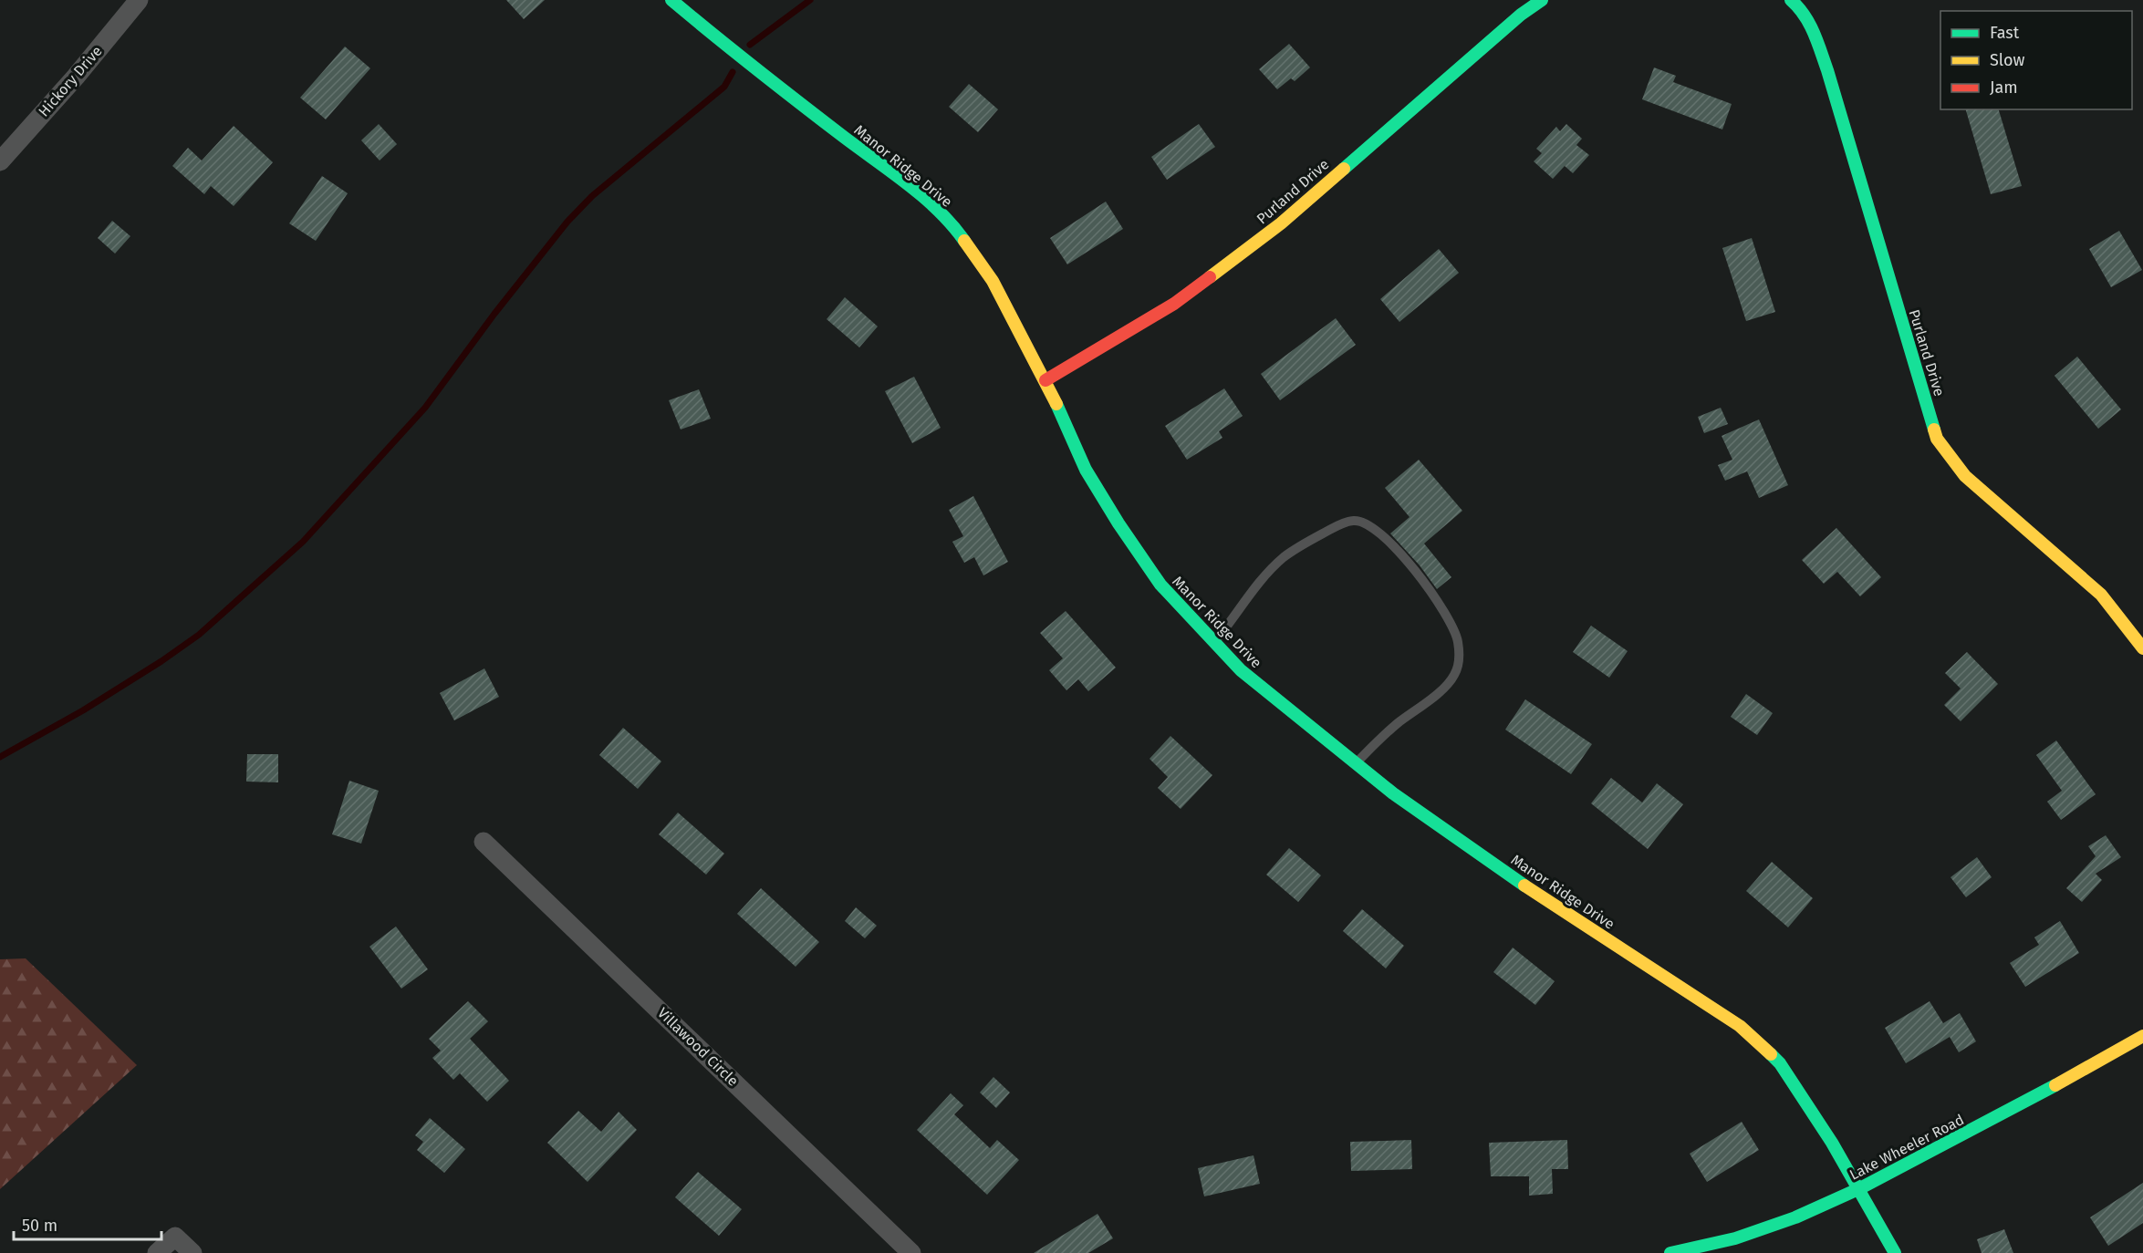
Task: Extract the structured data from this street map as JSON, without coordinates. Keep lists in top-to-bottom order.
{
  "streets": {
    "street": [
      "Hickory Drive",
      "Manor Ridge Drive",
      "Purland Drive",
      "Villawood Circle",
      "Lake Wheeler Road"
    ]
  },
  "crossings": [
    ["Manor Ridge Drive", "Purland Drive"],
    ["Manor Ridge Drive", "Lake Wheeler Road"]
  ],
  "legend": ["Fast", "Slow", "Jam"],
  "scale_bar": "50 m"
}
